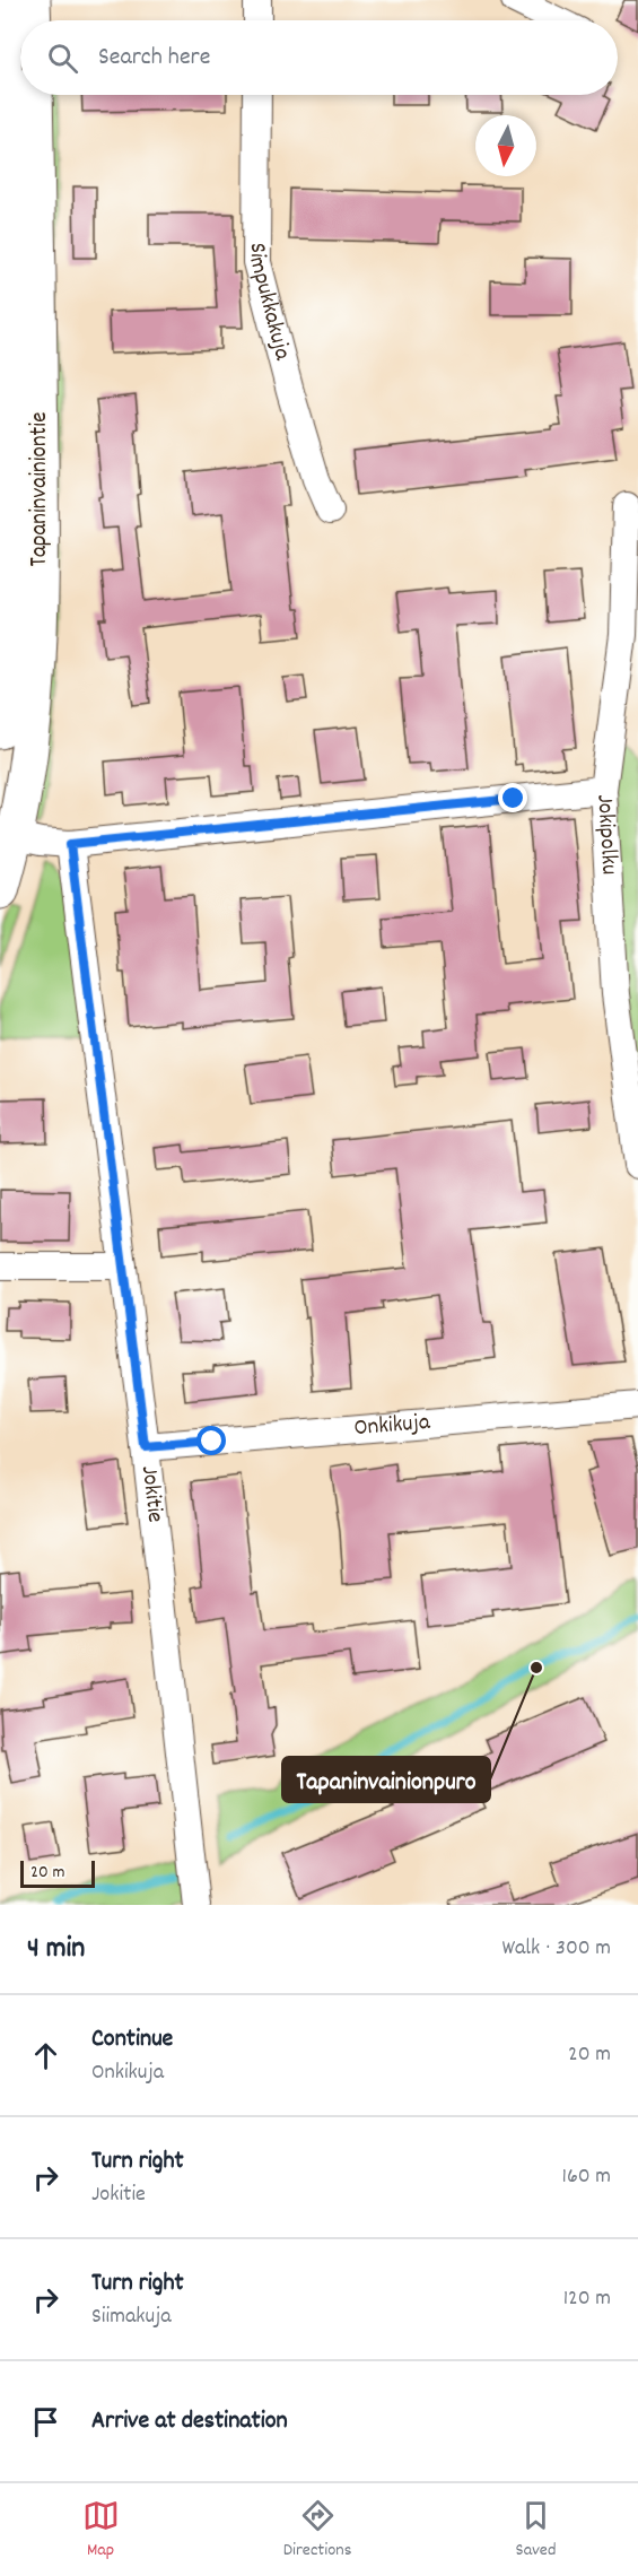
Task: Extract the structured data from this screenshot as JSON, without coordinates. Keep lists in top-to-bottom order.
{
  "streets": {
    "main road": ["Tapaninvainiontie"],
    "street": [
      "Simpukkakuja",
      "Jokipolku",
      "Onkikuja",
      "Jokitie"
    ]
  },
  "crossings": [
    ["Onkikuja", "Jokitie"]
  ],
  "places": ["Tapaninvainionpuro"],
  "scale_bar": "20 m",
  "north": "bottom",
  "page": {
    "search": "Search here",
    "scale": "20 m",
    "heading": ["4 min", "Walk · 300 m"],
    "list": [
      ["Continue", "Onkikuja", "20 m"],
      ["Turn right", "Jokitie", "160 m"],
      ["Turn right", "Siimakuja", "120 m"],
      "Arrive at destination"
    ],
    "nav": ["Map", "Directions", "Saved"]
  }
}
